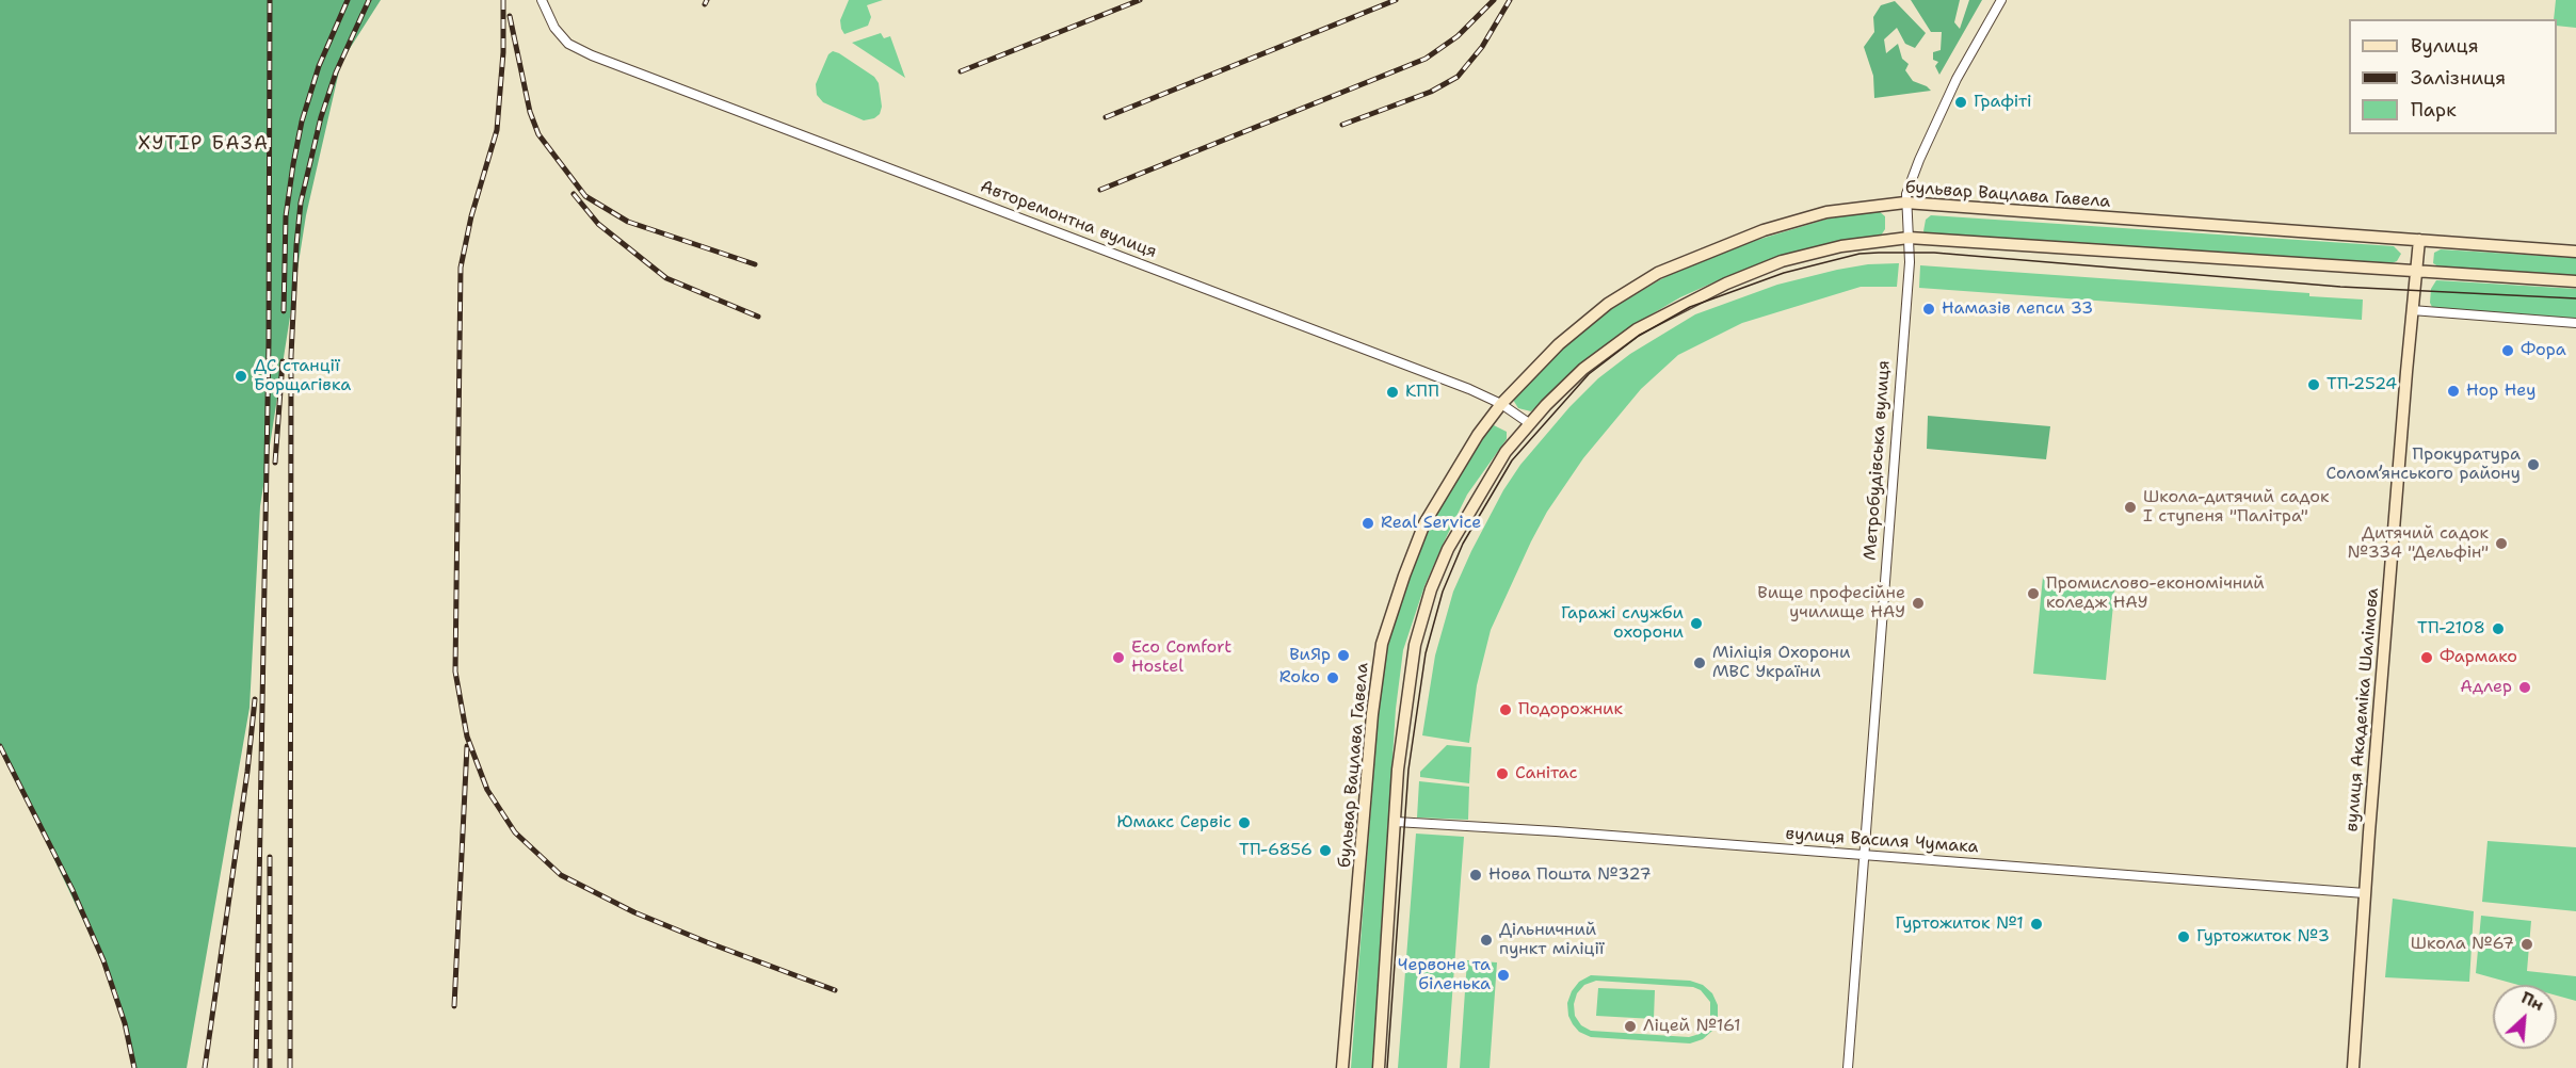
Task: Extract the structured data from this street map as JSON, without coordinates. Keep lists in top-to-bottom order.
{
  "streets": {
    "main road": ["бульвар Вацлава Гавела", "вулиця Академіка Шалімова"],
    "street": ["Авторемонтна вулиця", "Метробудівська вулиця", "вулиця Василя Чумака"]
  },
  "crossings": [
    ["бульвар Вацлава Гавела", "Авторемонтна вулиця"],
    ["бульвар Вацлава Гавела", "Метробудівська вулиця"],
    ["бульвар Вацлава Гавела", "вулиця Академіка Шалімова"],
    ["Метробудівська вулиця", "вулиця Василя Чумака"],
    ["вулиця Академіка Шалімова", "вулиця Василя Чумака"]
  ],
  "districts": ["ХУТІР БАЗА"],
  "places": [
    "Графіті",
    "Намазів лепси 33",
    "Фора",
    "ДС станції Борщагівка",
    "ТП-2524",
    "Hop Hey",
    "КПП",
    "Прокуратура Солом’янського району",
    "Школа-дитячий садок І ступеня \"Палітра\"",
    "Real Service",
    "Дитячий садок №334 \"Дельфін\"",
    "Промислово-економічний коледж НАУ",
    "Вище професійне училище НАУ",
    "Гаражі служби охорони",
    "ТП-2108",
    "ВиЯр",
    "Eco Comfort Hostel",
    "Фармако",
    "Міліція Охорони МВС України",
    "Roko",
    "Адлер",
    "Подорожник",
    "Санітас",
    "Юмакс Сервіс",
    "ТП-6856",
    "Нова Пошта №327",
    "Гуртожиток №1",
    "Гуртожиток №3",
    "Дільничний пункт міліції",
    "Школа №67",
    "Червоне та біленька",
    "Ліцей №161"
  ],
  "legend": ["Вулиця", "Залізниця", "Парк"],
  "north": "top right"
}
